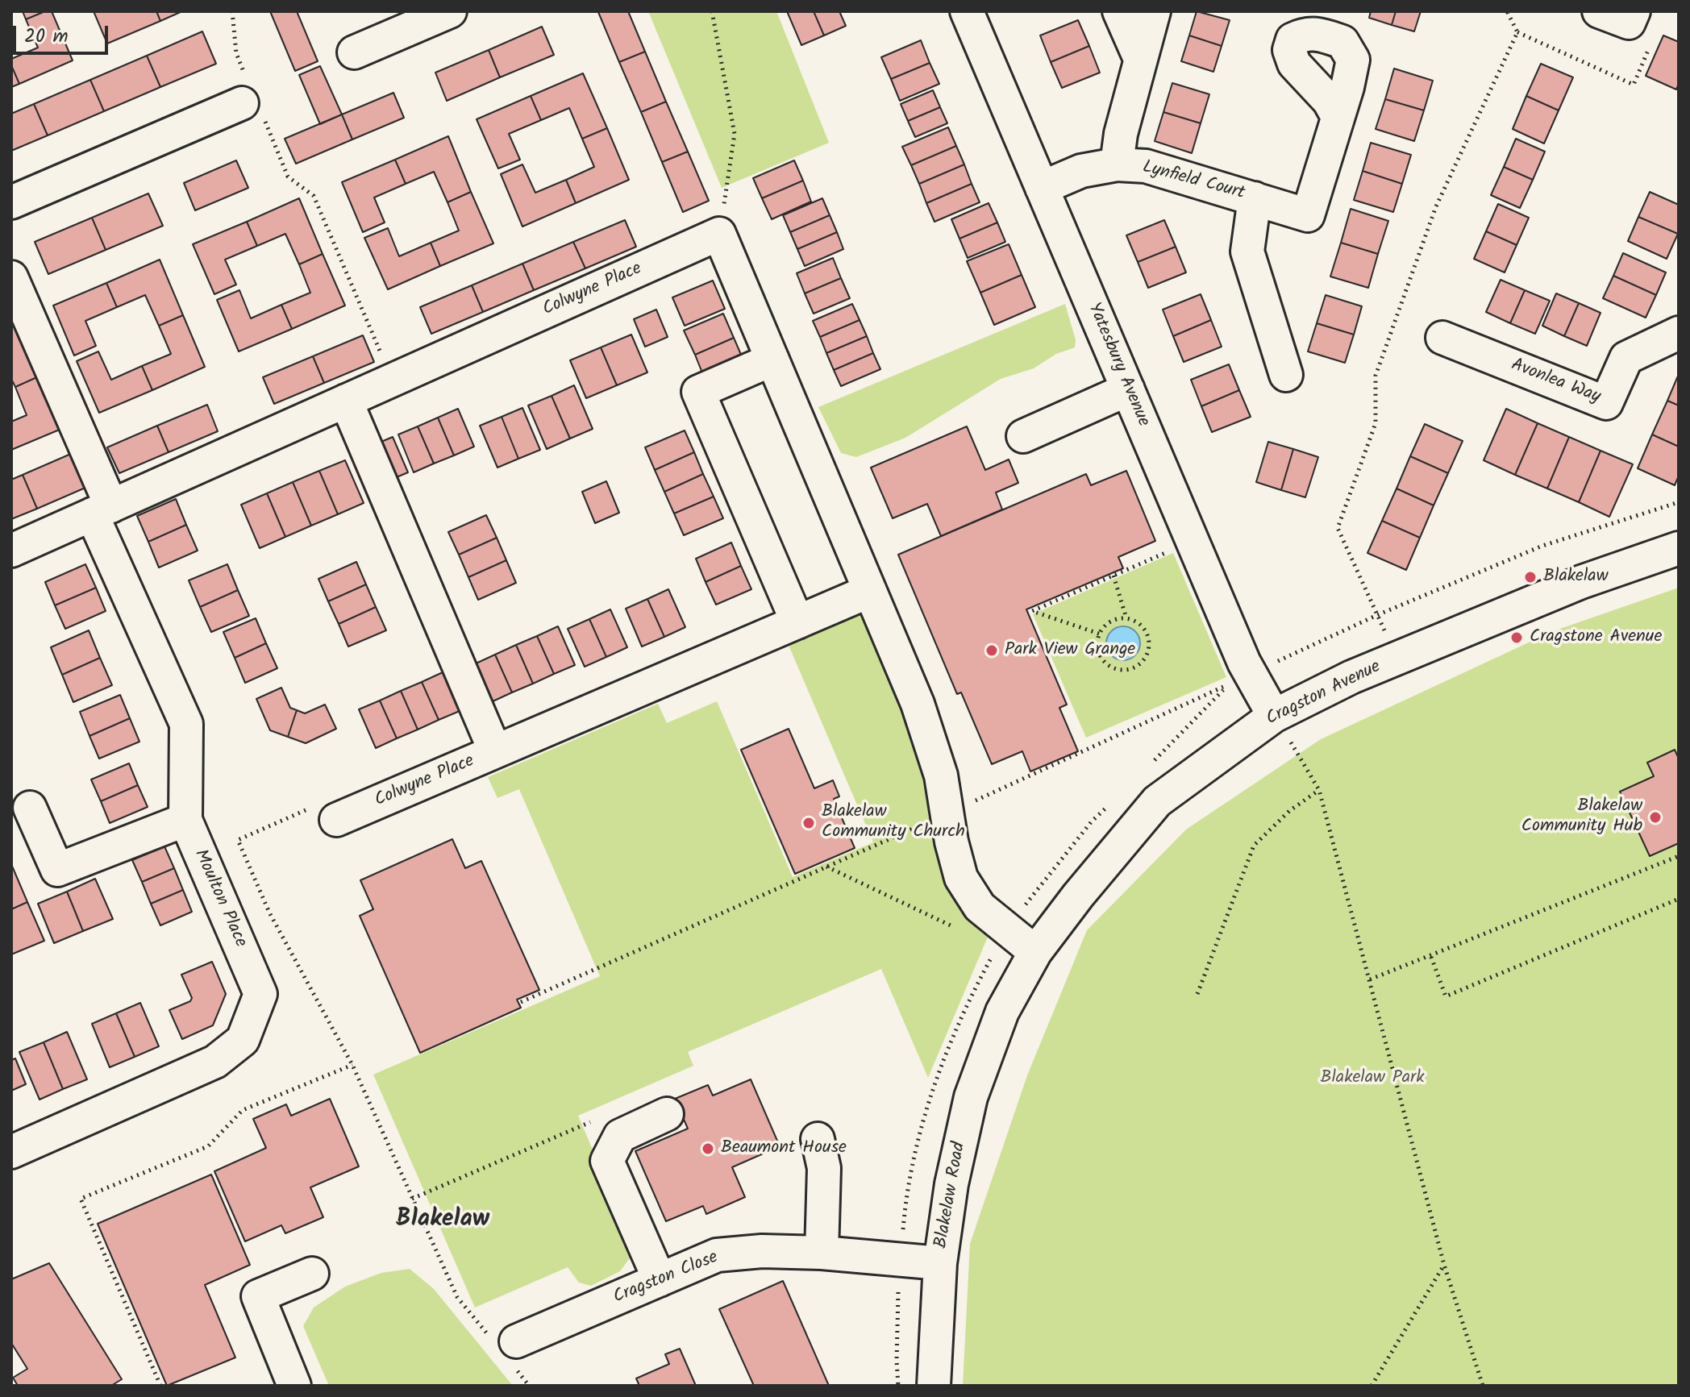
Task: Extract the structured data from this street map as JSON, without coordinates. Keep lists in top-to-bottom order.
{
  "streets": {
    "street": [
      "Lynfield Court",
      "Colwyne Place",
      "Yatesbury Avenue",
      "Avonlea Way",
      "Cragston Avenue",
      "Moulton Place",
      "Blakelaw Road",
      "Cragston Close"
    ]
  },
  "crossings": [
    ["Lynfield Court", "Yatesbury Avenue"],
    ["Colwyne Place", "Moulton Place"],
    ["Yatesbury Avenue", "Cragston Avenue"],
    ["Cragston Avenue", "Blakelaw Road"],
    ["Blakelaw Road", "Cragston Close"]
  ],
  "districts": ["Blakelaw"],
  "parks": ["Blakelaw Park"],
  "places": [
    "Blakelaw",
    "Cragstone Avenue",
    "Park View Grange",
    "Blakelaw Community Hub",
    "Blakelaw Community Church",
    "Beaumont House"
  ],
  "scale_bar": "20 m"
}
